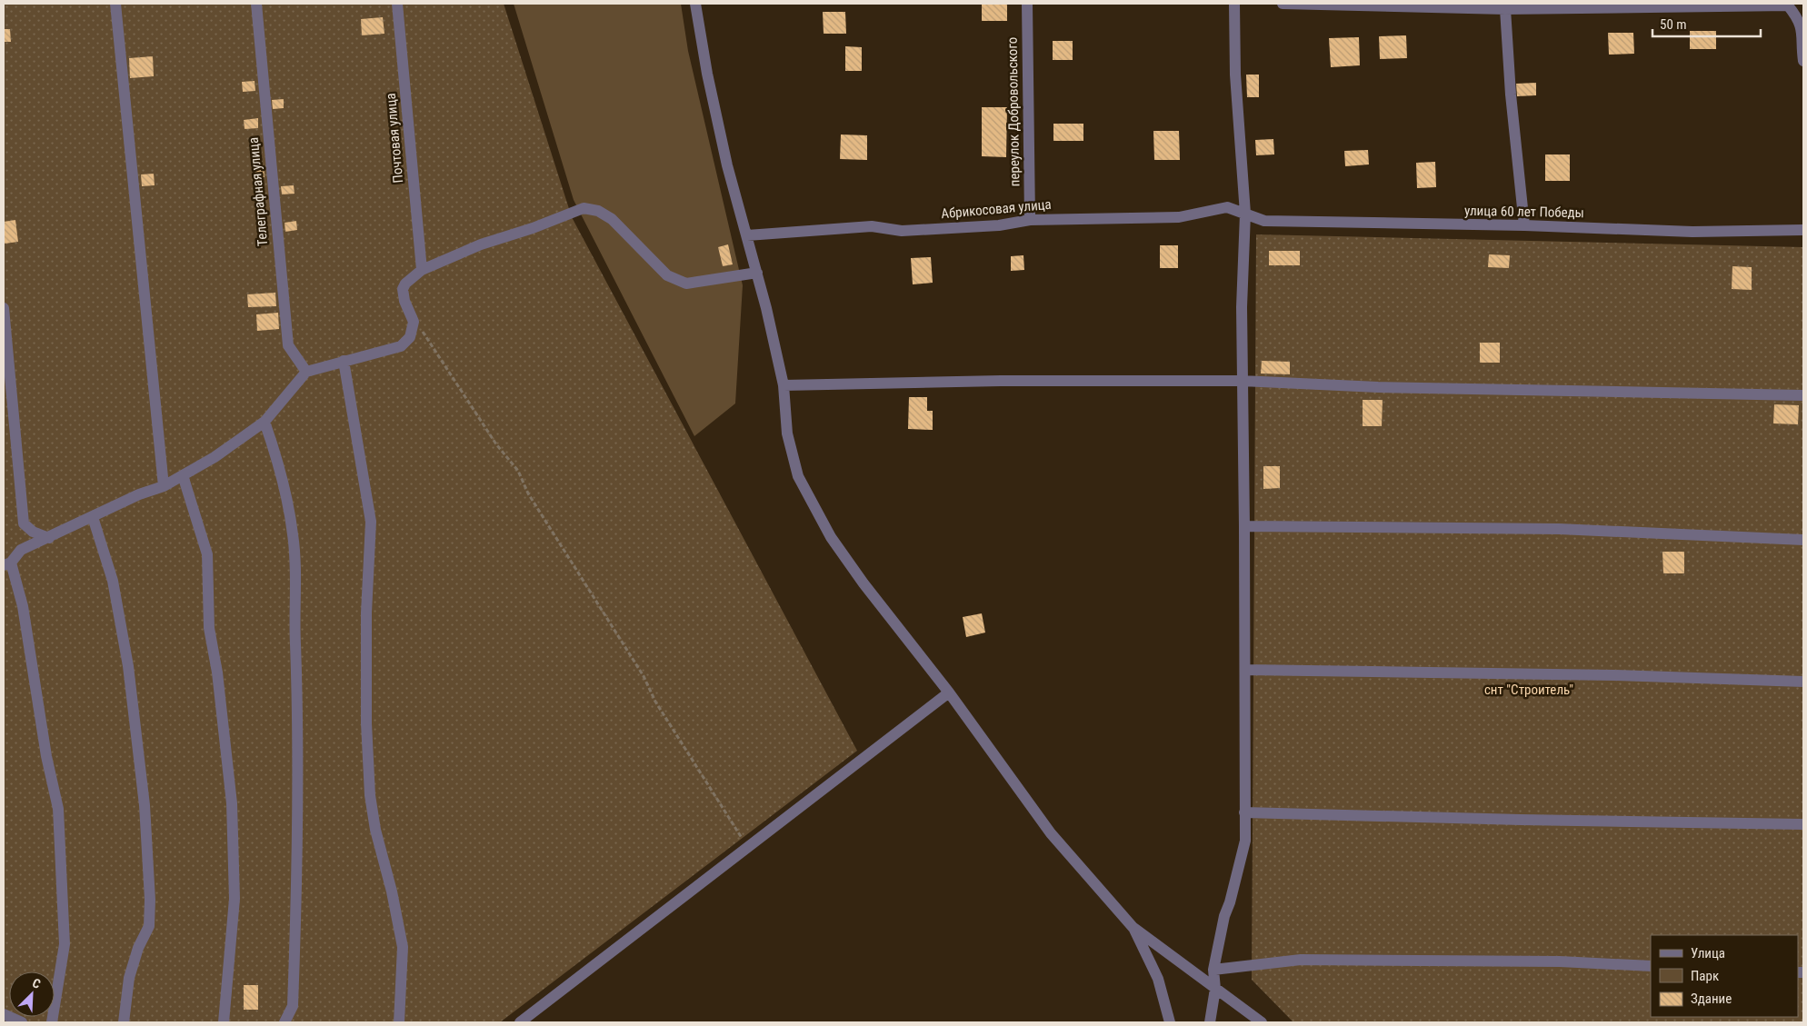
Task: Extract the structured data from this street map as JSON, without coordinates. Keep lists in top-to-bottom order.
{
  "streets": {
    "street": [
      "переулок Добровольского",
      "Почтовая улица",
      "Телеграфная улица",
      "Абрикосовая улица",
      "улица 60 лет Победы"
    ]
  },
  "crossings": [
    ["переулок Добровольского", "Абрикосовая улица"],
    ["Абрикосовая улица", "улица 60 лет Победы"]
  ],
  "parks": ["снт \"Строитель\""],
  "legend": ["Улица", "Парк", "Здание"],
  "scale_bar": "50 m",
  "north": "top right"
}
